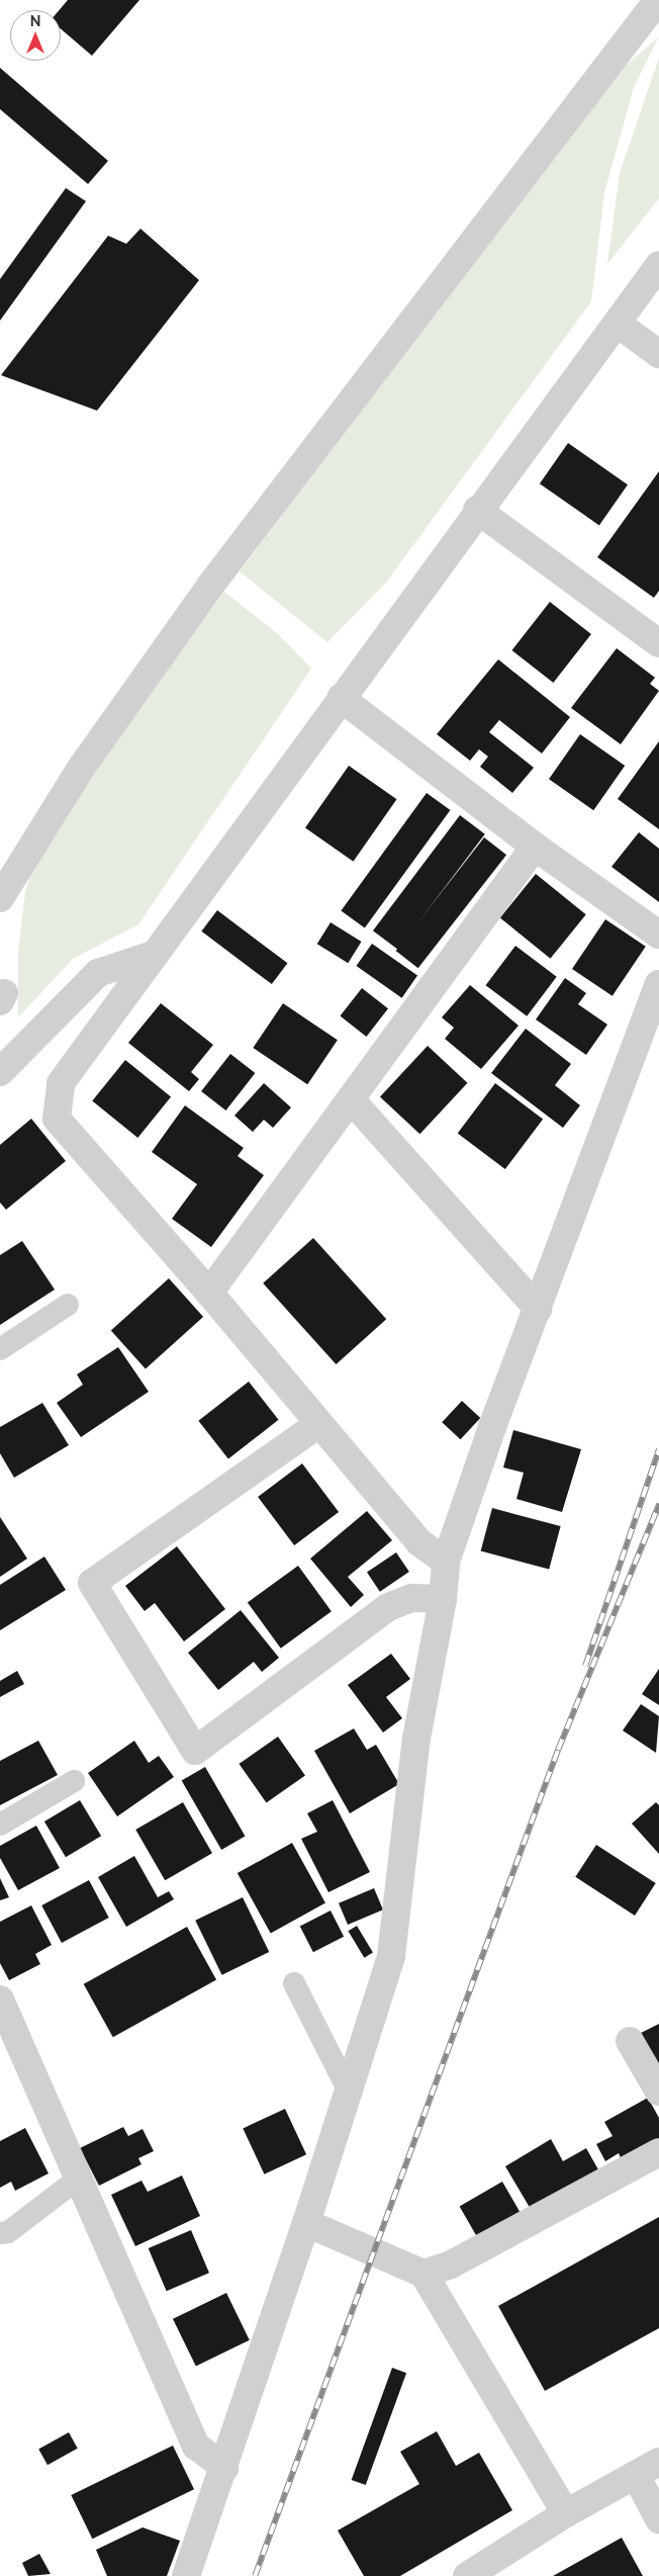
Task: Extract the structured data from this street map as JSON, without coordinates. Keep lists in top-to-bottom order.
{
  "north": "top"
}
